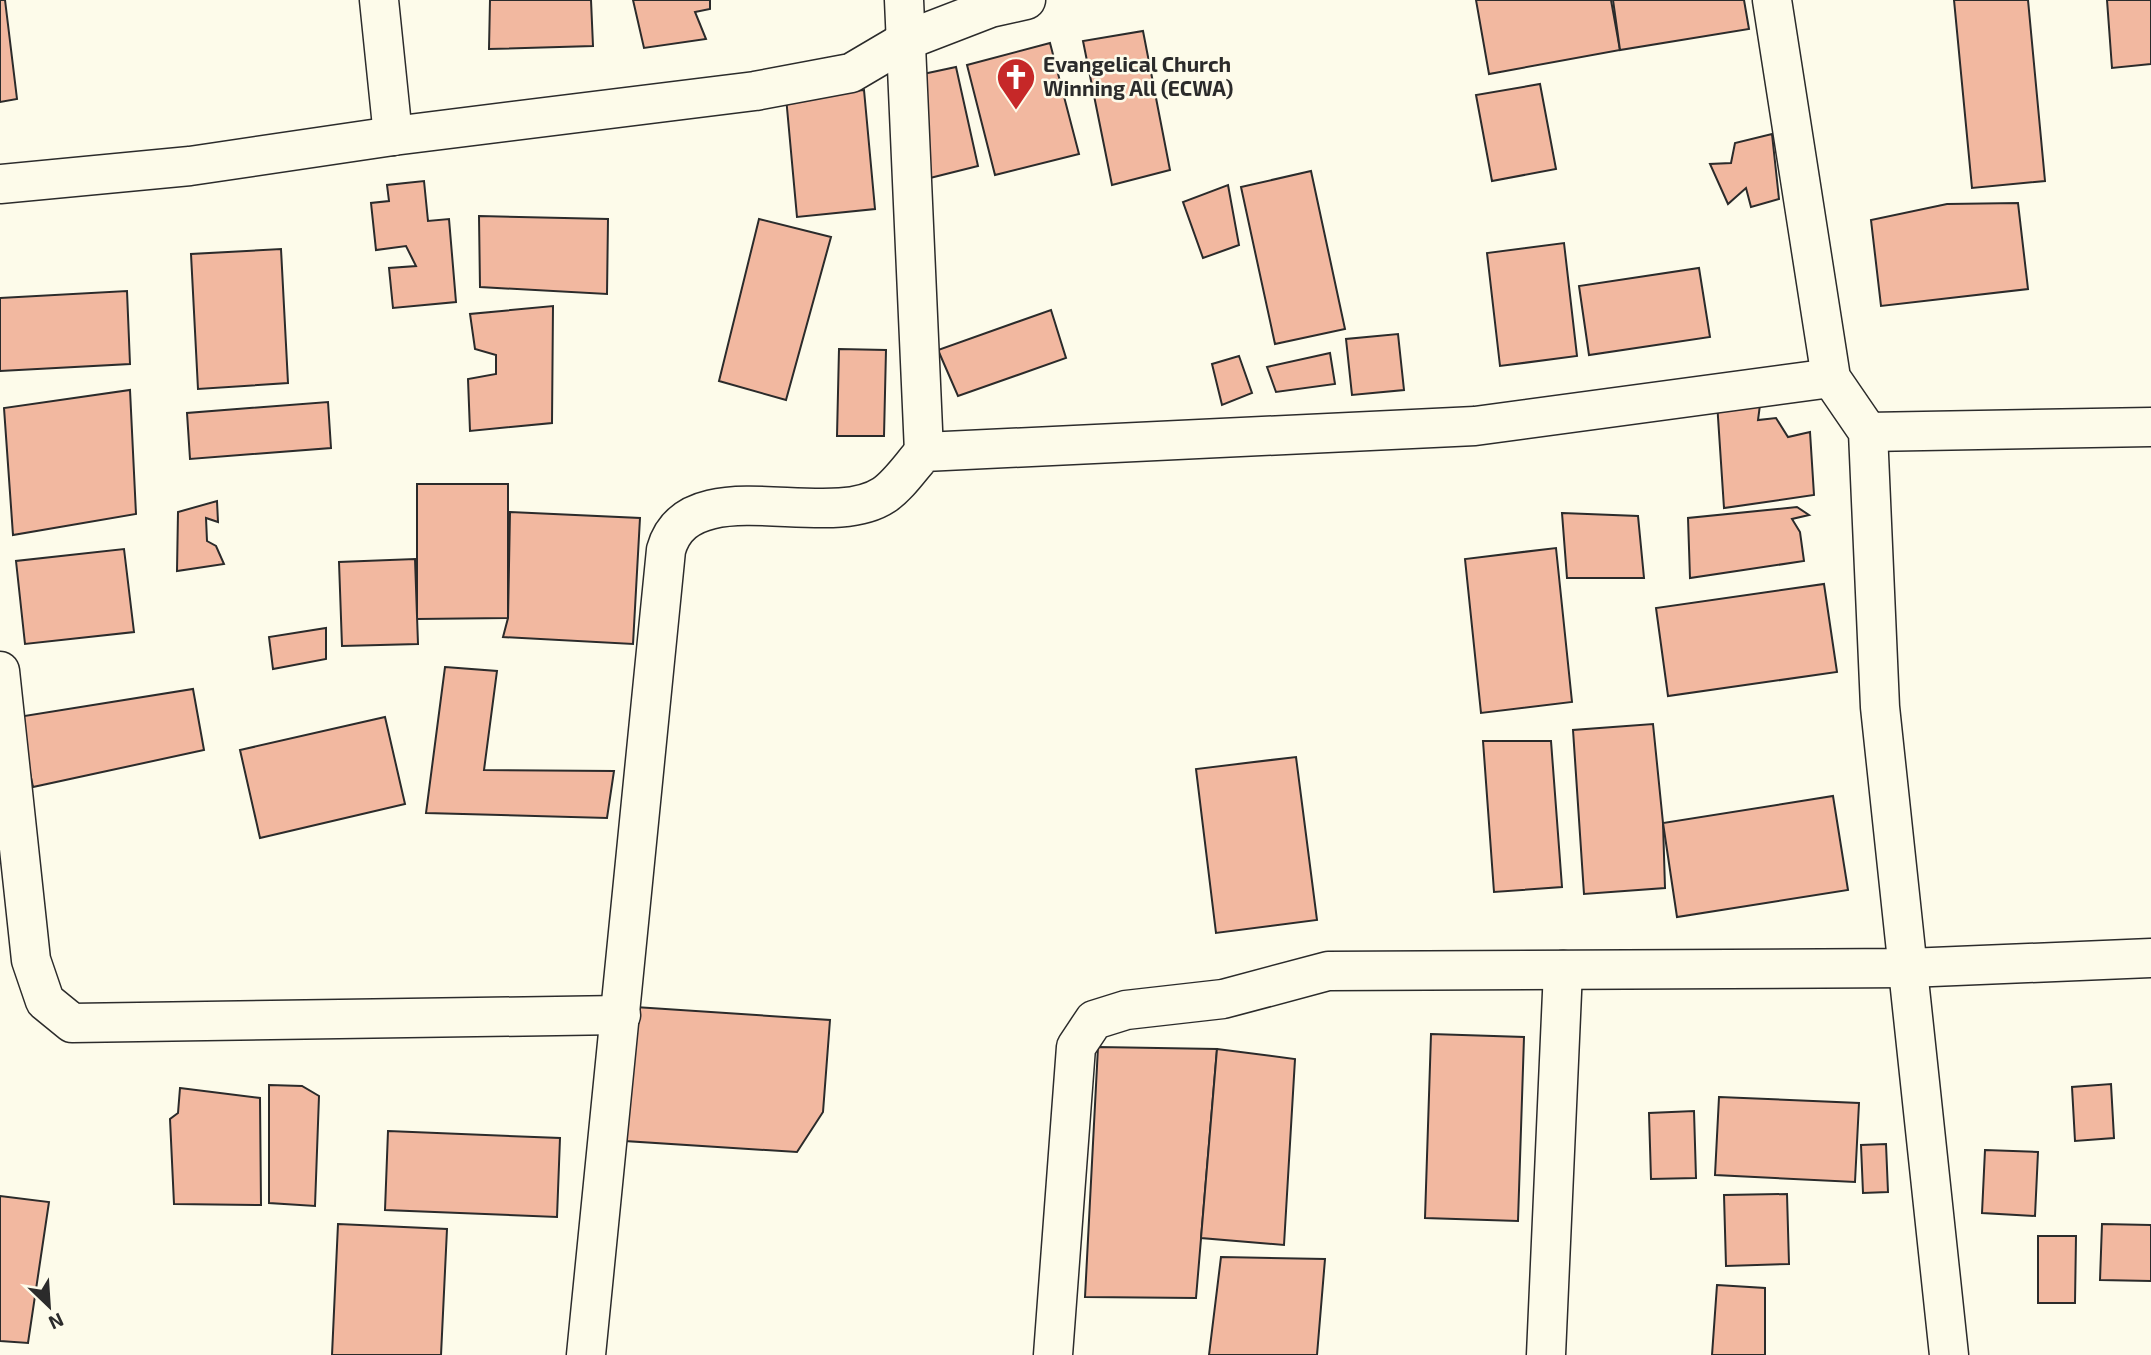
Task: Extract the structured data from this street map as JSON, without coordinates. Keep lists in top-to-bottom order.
{
  "places": {
    "church": ["Evangelical Church Winning All (ECWA)"]
  },
  "north": "bottom right"
}
